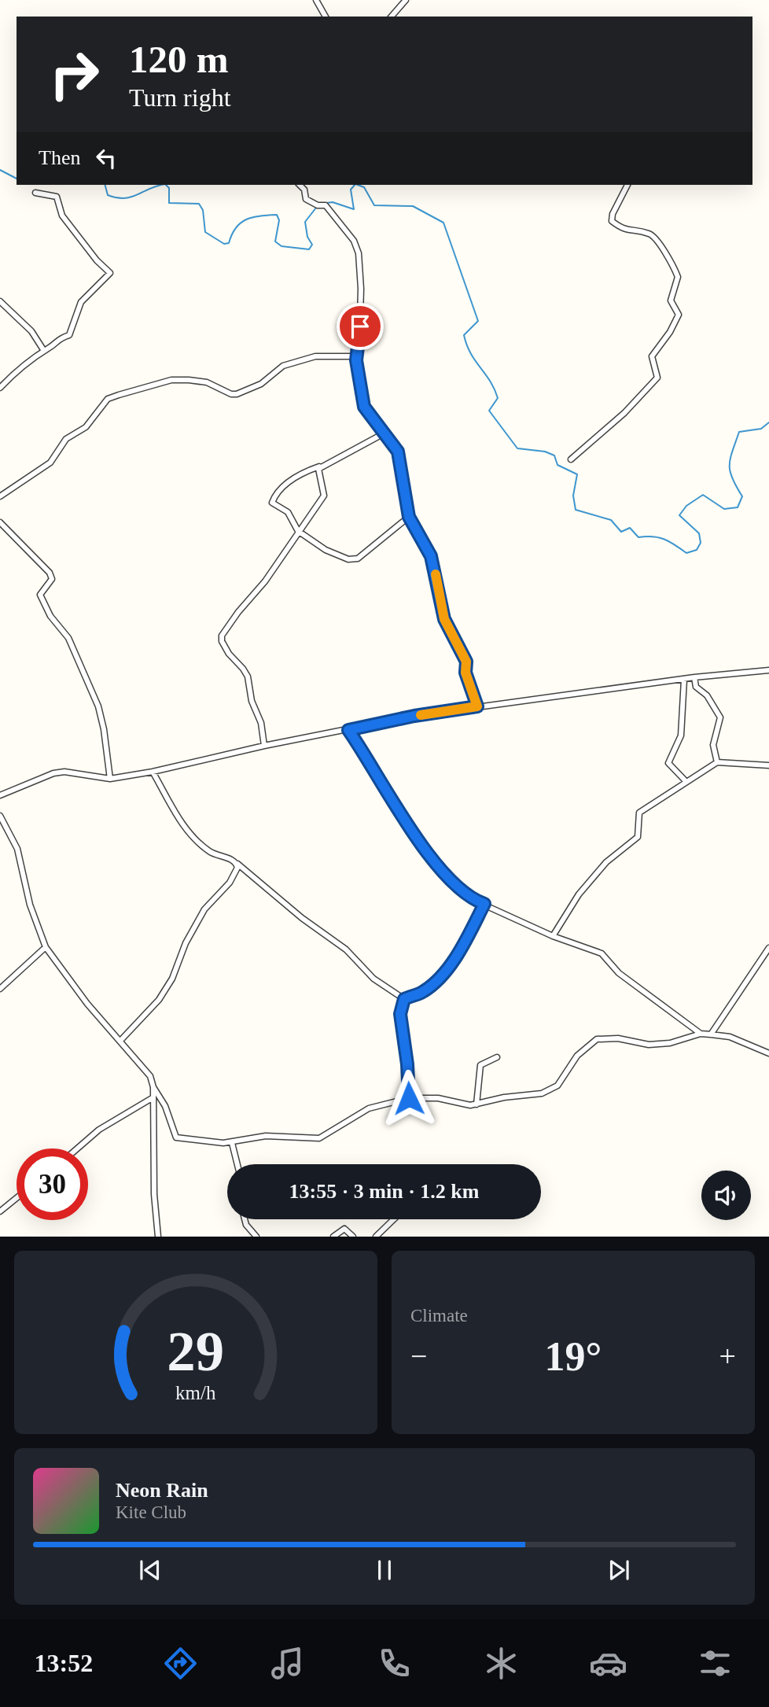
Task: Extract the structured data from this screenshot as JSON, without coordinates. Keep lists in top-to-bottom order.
{
  "page": {
    "turn": ["120 m", "Turn right"],
    "then": "Then",
    "limit": "30",
    "trip": "13:55 · 3 min · 1.2 km",
    "tile": "Climate",
    "heat": ["−", "19°", "+"],
    "song": ["Neon Rain", "Kite Club"],
    "tabs": "13:52",
    "gauge": ["29", "km/h"]
  }
}
